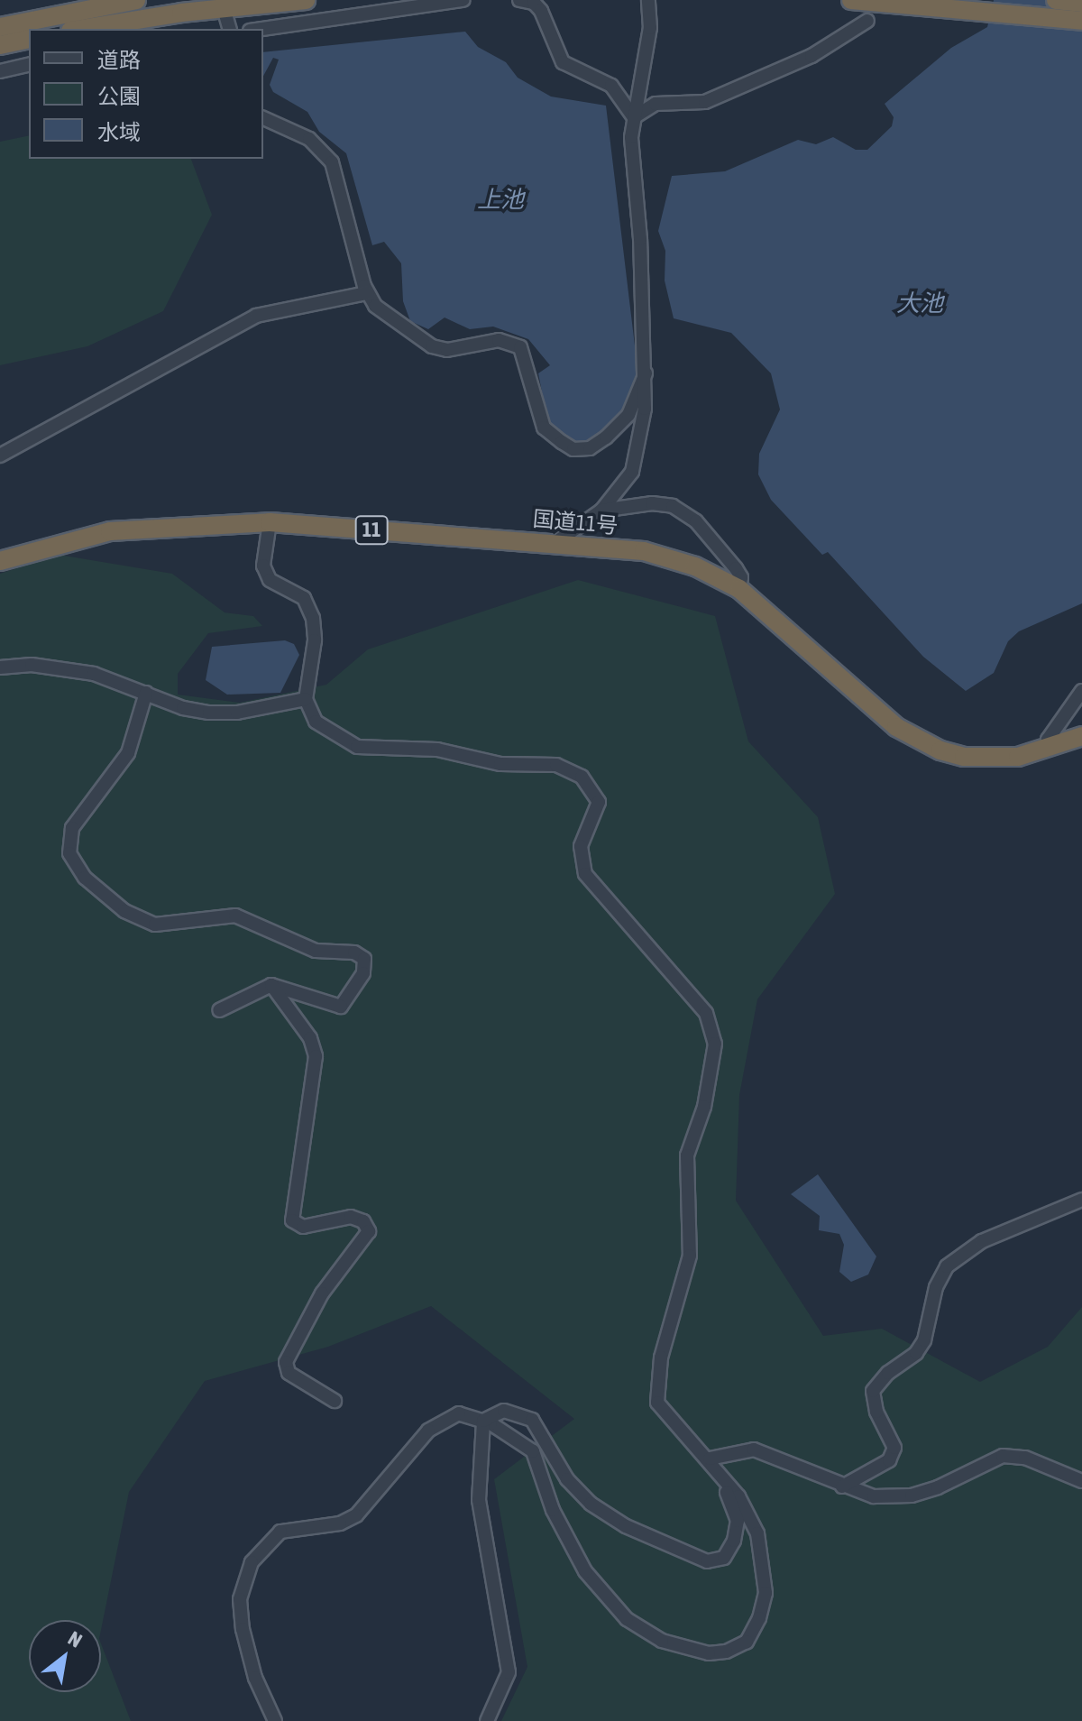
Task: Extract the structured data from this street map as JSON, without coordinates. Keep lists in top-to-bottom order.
{
  "streets": {
    "highway": ["国道11号", "11"]
  },
  "water": ["上池", "大池"],
  "legend": ["道路", "公園", "水域"],
  "north": "top right"
}
